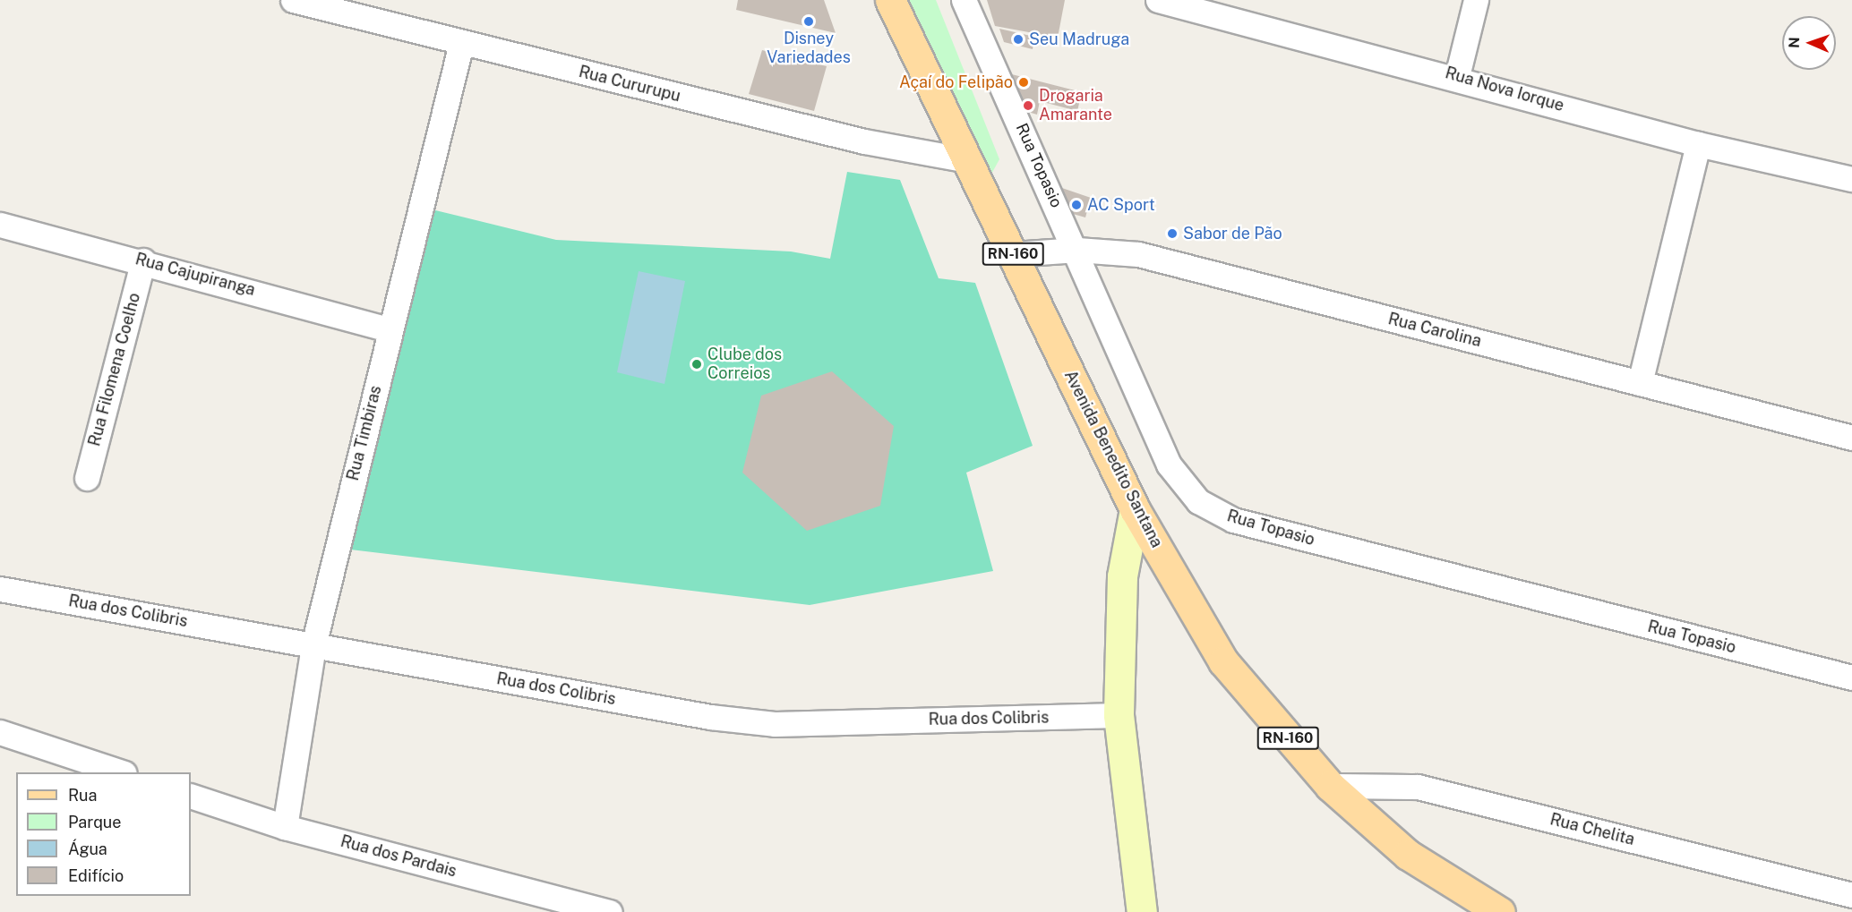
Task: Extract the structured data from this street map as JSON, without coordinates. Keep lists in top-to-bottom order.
{
  "streets": {
    "main road": ["RN-160", "Avenida Benedito Santana"],
    "street": [
      "Rua Cururupu",
      "Rua Nova Iorque",
      "Rua Topasio",
      "Rua Cajupiranga",
      "Rua Carolina",
      "Rua Filomena Coelho",
      "Rua Timbiras",
      "Rua dos Colibris",
      "Rua Chelita",
      "Rua dos Pardais"
    ]
  },
  "crossings": [
    ["Rua Cururupu", "Rua Timbiras"],
    ["Rua Cururupu", "Avenida Benedito Santana"],
    ["Rua Topasio", "Rua Carolina"],
    ["Rua Cajupiranga", "Rua Filomena Coelho"],
    ["Rua Cajupiranga", "Rua Timbiras"],
    ["Rua Carolina", "Avenida Benedito Santana"],
    ["Rua Timbiras", "Rua dos Colibris"],
    ["Rua Timbiras", "Rua dos Pardais"],
    ["Avenida Benedito Santana", "Rua Chelita"]
  ],
  "places": [
    "Disney Variedades",
    "Seu Madruga",
    "Açaí do Felipão",
    "Drogaria Amarante",
    "AC Sport",
    "Sabor de Pão",
    "Clube dos Correios"
  ],
  "legend": [
    "Rua",
    "Parque",
    "Água",
    "Edifício"
  ],
  "north": "left"
}
